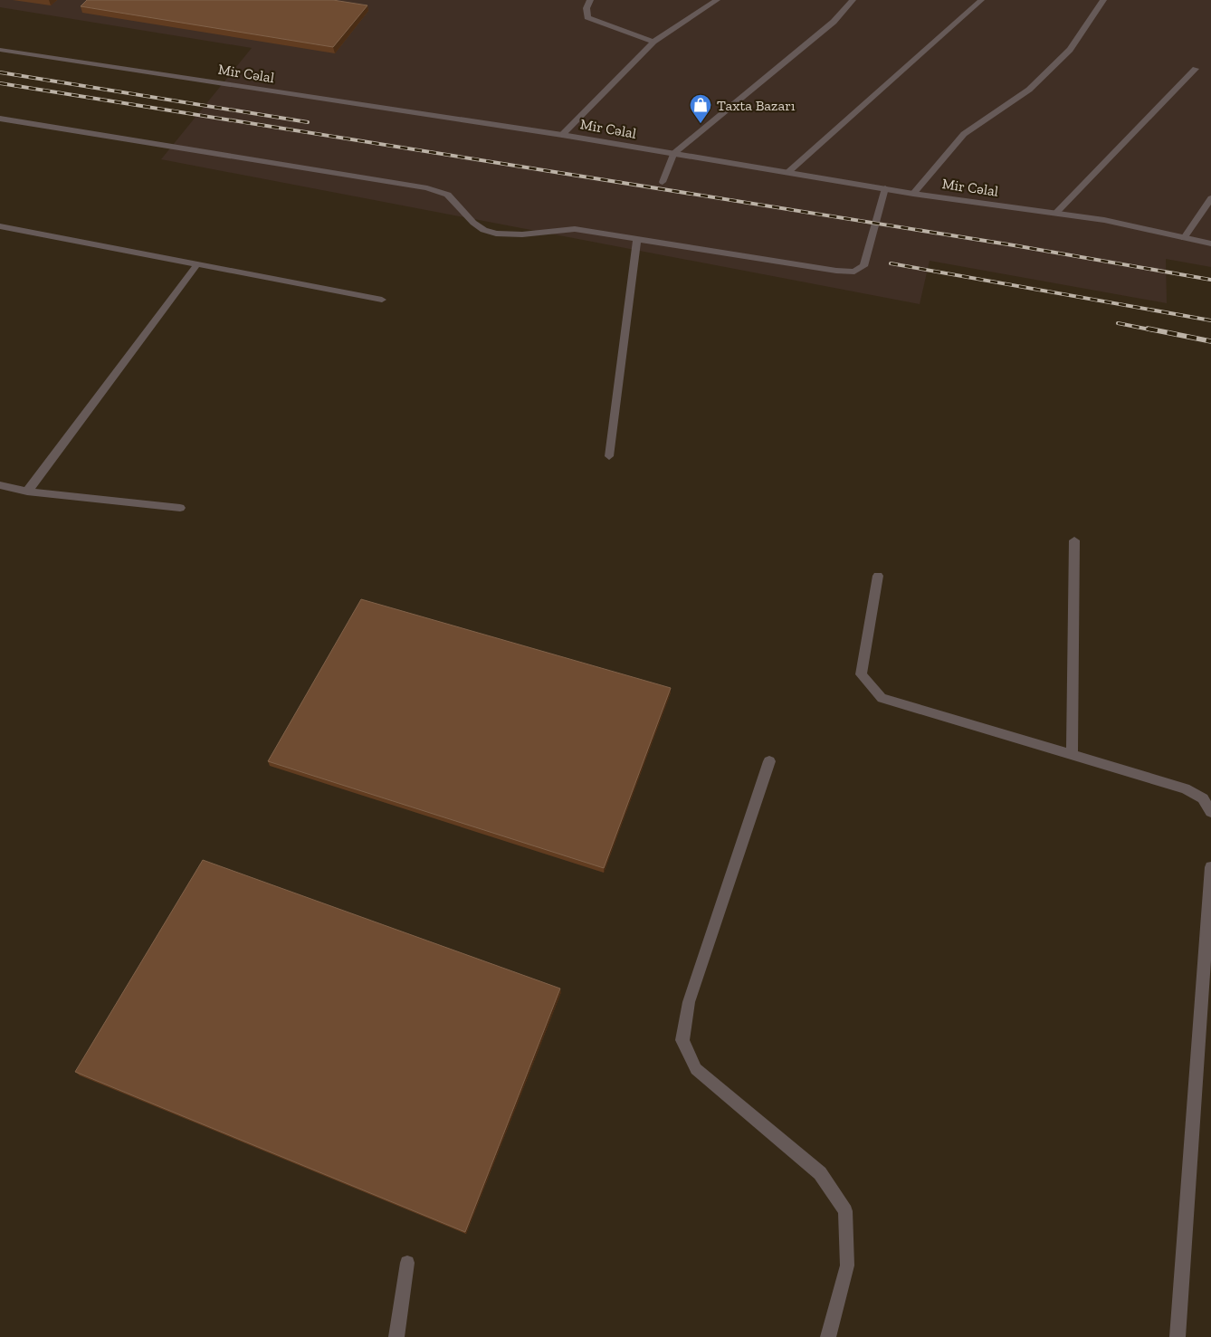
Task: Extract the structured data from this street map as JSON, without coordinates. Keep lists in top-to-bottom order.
{
  "streets": {
    "street": ["Mir Cəlal"]
  },
  "places": {
    "shop": ["Taxta Bazarı"]
  }
}
